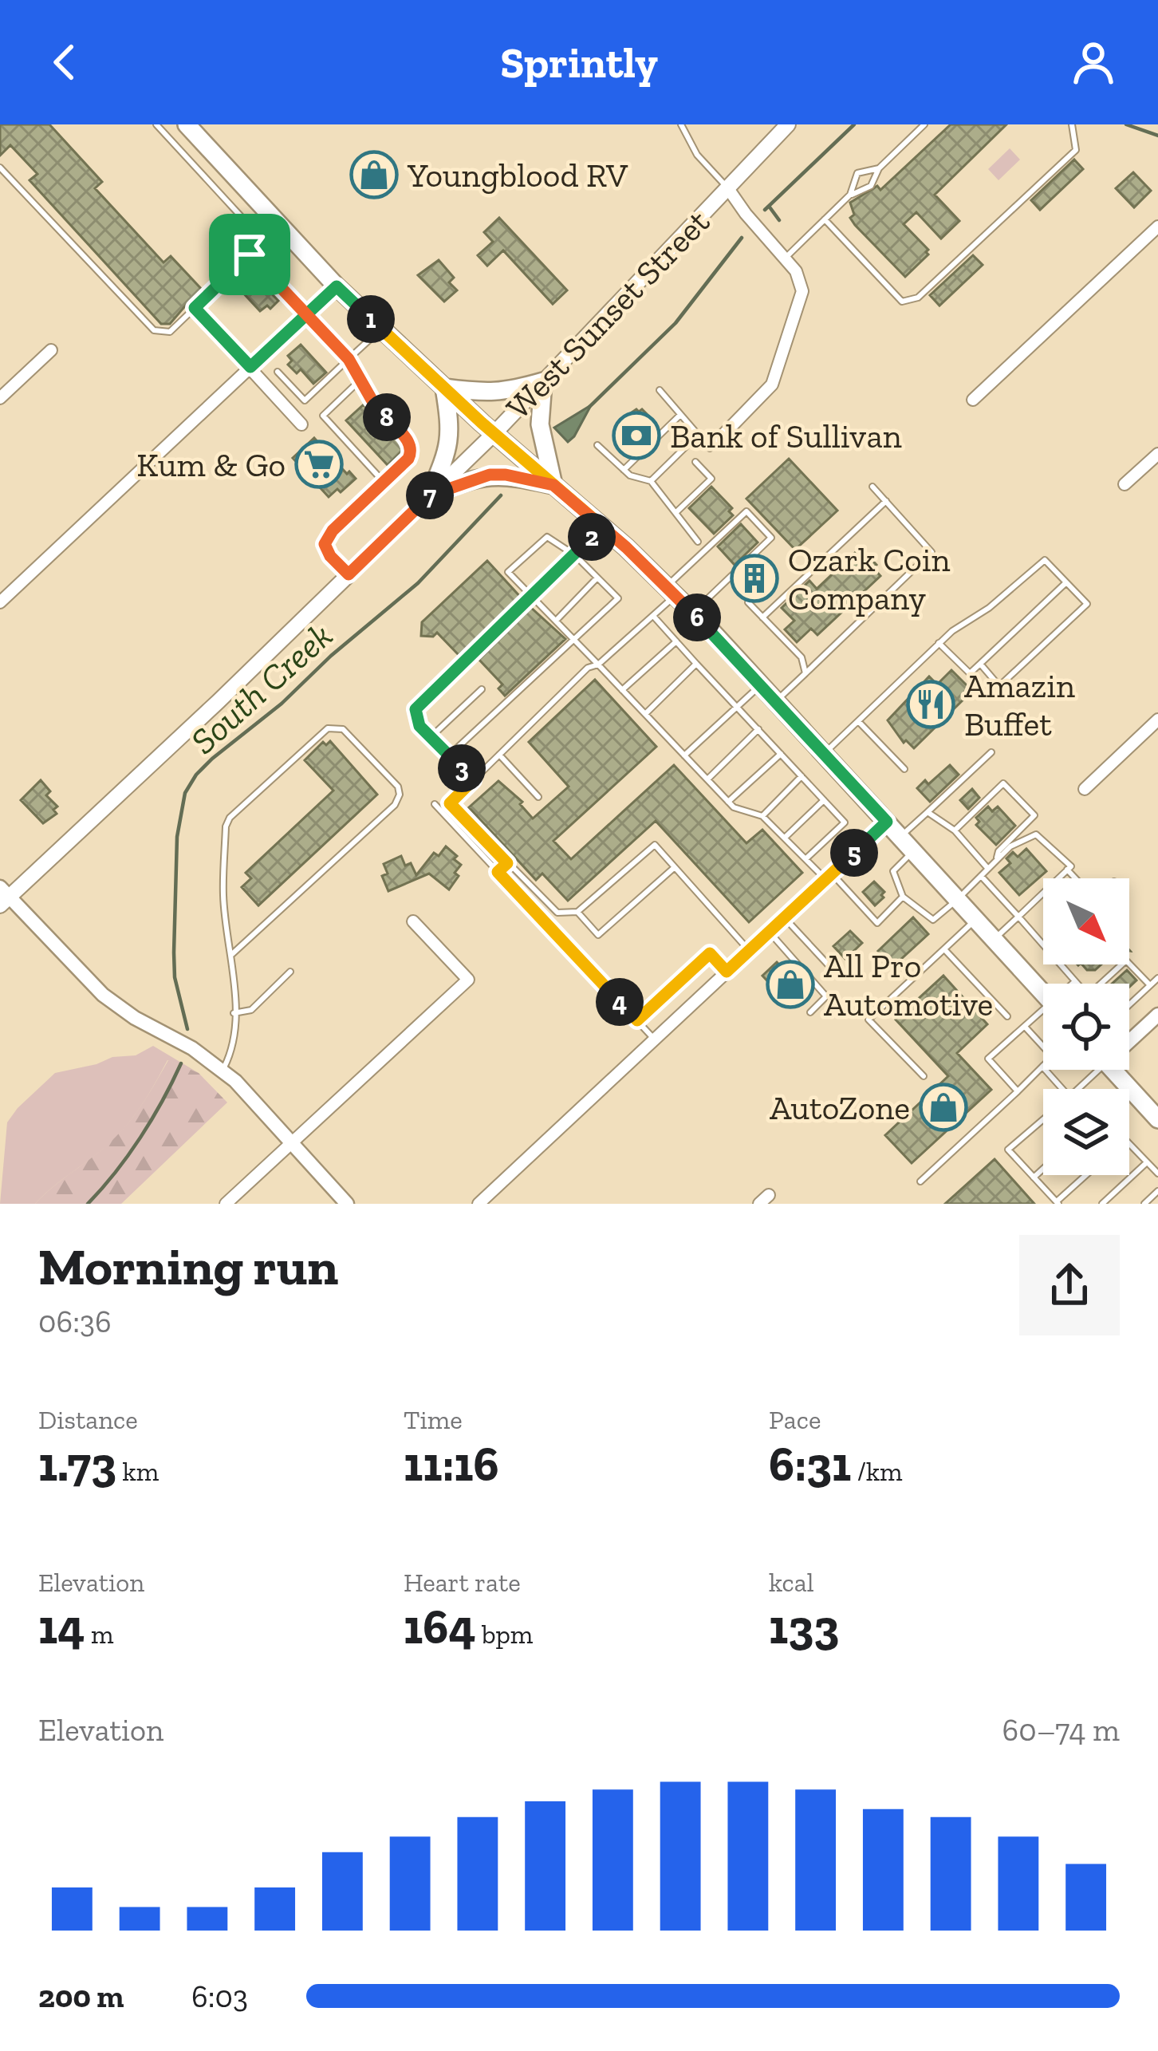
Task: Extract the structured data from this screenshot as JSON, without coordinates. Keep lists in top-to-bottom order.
{
  "streets": {
    "main road": ["West Sunset Street"]
  },
  "water": ["South Creek"],
  "places": {
    "shop": ["Youngblood RV", "All Pro Automotive", "AutoZone"],
    "bank": ["Bank of Sullivan"],
    "supermarket": ["Kum & Go"],
    "building": ["Ozark Coin Company"],
    "restaurant": ["Amazin Buffet"]
  },
  "north": "bottom right",
  "page": {
    "header": "Sprintly",
    "pins": [
      "1",
      "8",
      "7",
      "2",
      "6",
      "3",
      "5",
      "4"
    ],
    "heading": ["Morning run", "06:36"],
    "stats": [
      ["Distance", "1.73 km"],
      ["Time", "11:16"],
      ["Pace", "6:31 /km"],
      ["Elevation", "14 m"],
      ["Heart rate", "164 bpm"],
      ["kcal", "133"]
    ],
    "chart": ["Elevation", "60–74 m"],
    "list": [
      {
        "name": "200 m",
        "note": "6:03"
      }
    ]
  }
}
